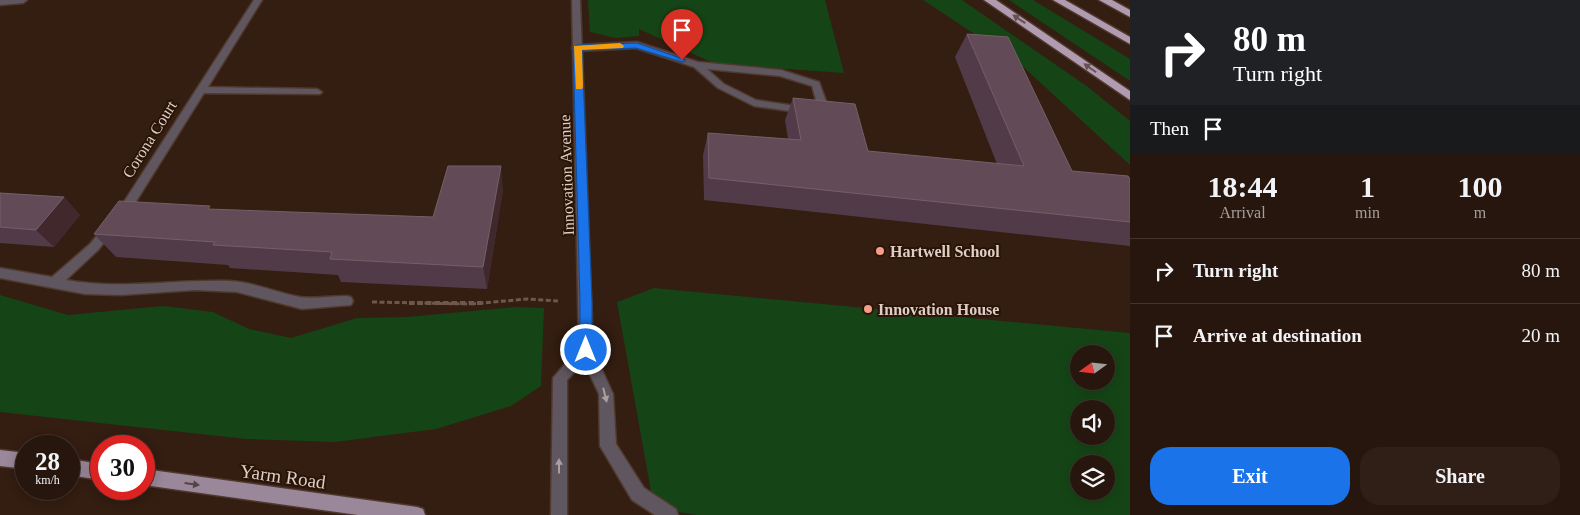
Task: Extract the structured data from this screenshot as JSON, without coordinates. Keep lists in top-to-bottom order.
{
  "streets": {
    "main road": ["Yarm Road"],
    "street": ["Corona Court", "Innovation Avenue"]
  },
  "one_way": ["Yarm Road"],
  "places": ["Hartwell School", "Innovation House"],
  "north": "left",
  "page": {
    "turn": ["80 m", "Turn right"],
    "then": "Then",
    "eta": [
      "18:44",
      "Arrival",
      "1",
      "min",
      "100",
      "m"
    ],
    "list": [
      {
        "name": "Turn right",
        "value": "80 m"
      },
      {
        "name": "Arrive at destination",
        "value": "20 m"
      }
    ],
    "speed": "28 km/h",
    "limit": "30",
    "buttons": ["Exit", "Share"]
  }
}
